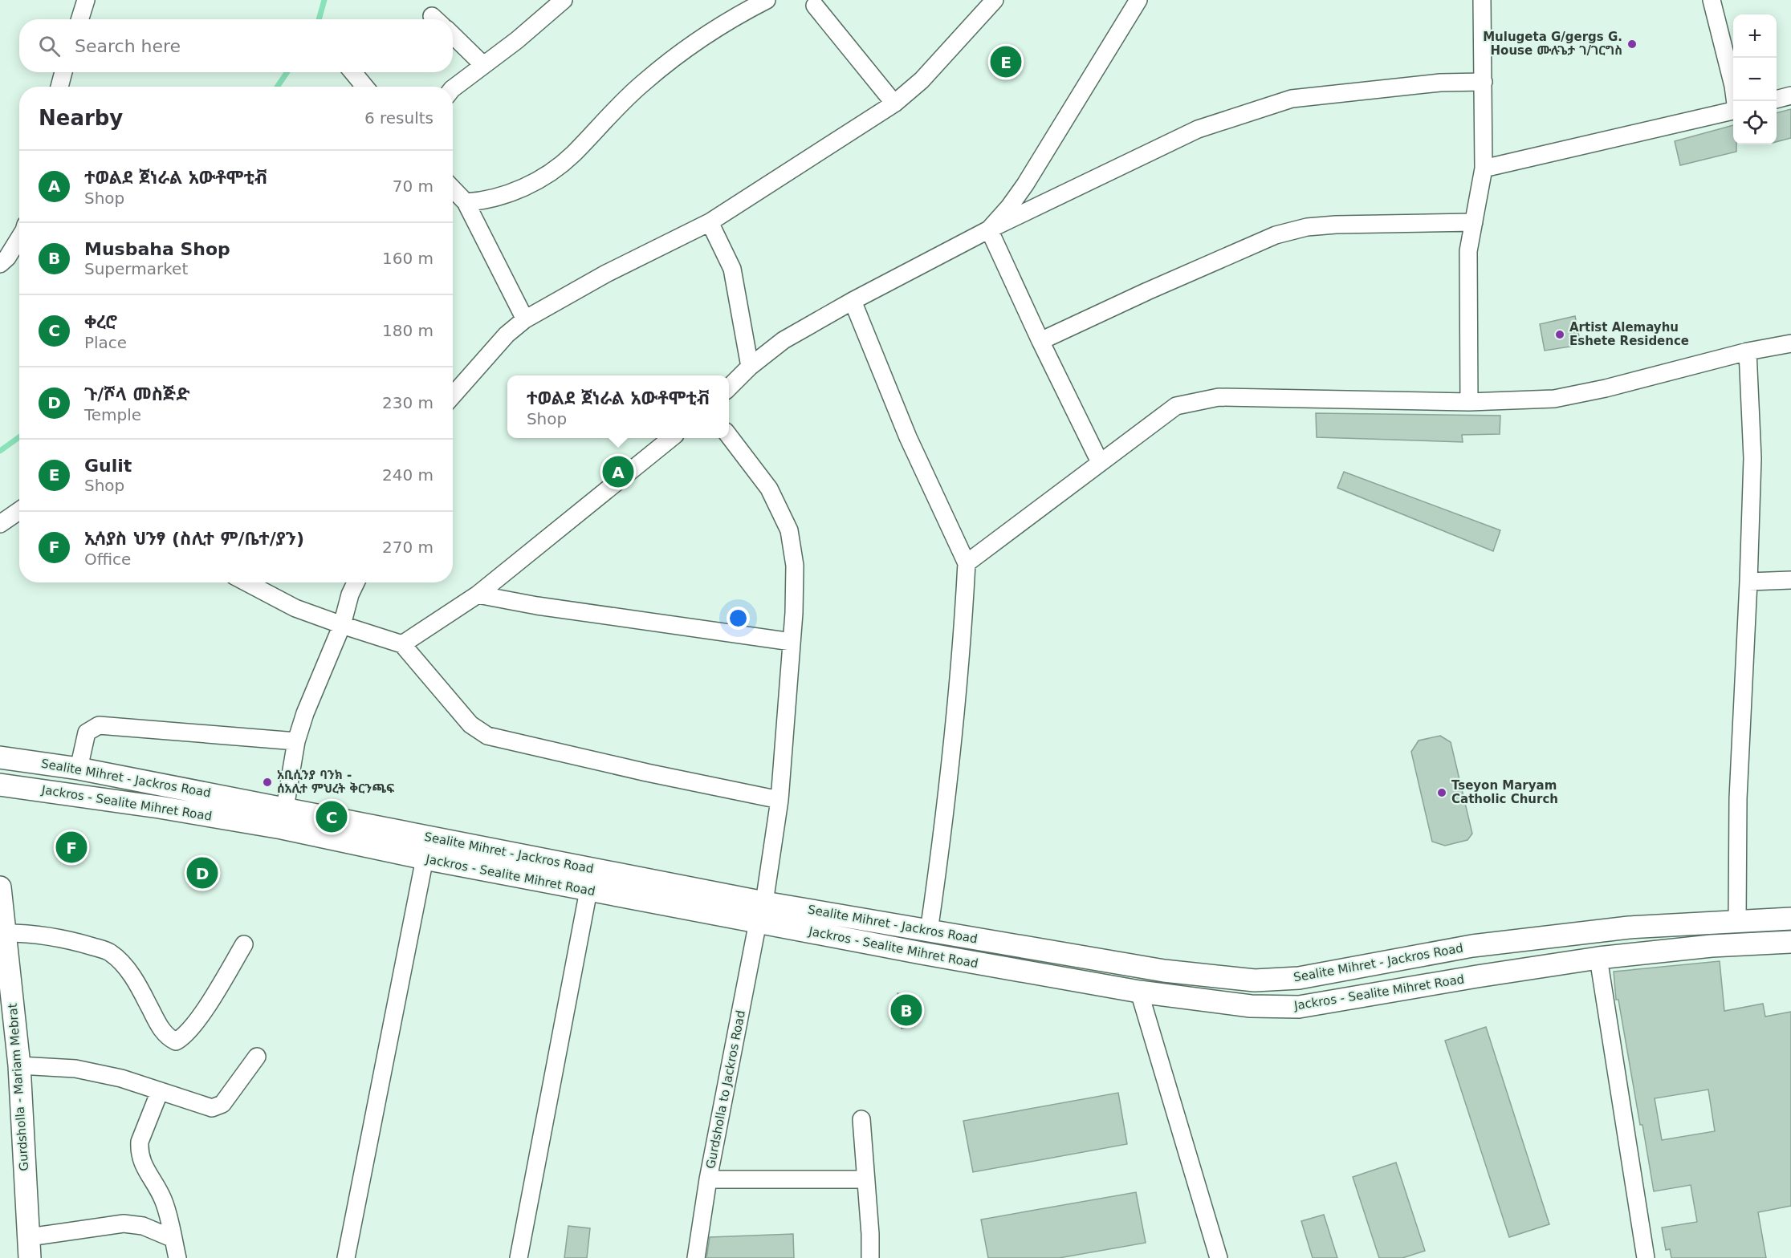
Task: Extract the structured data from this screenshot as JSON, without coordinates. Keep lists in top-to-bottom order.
{
  "streets": {
    "main road": ["Sealite Mihret - Jackros Road", "Jackros - Sealite Mihret Road", "Gurdsholla - Mariam Mebrat"],
    "street": ["Gurdsholla to Jackros Road"]
  },
  "crossings": [
    ["Sealite Mihret - Jackros Road", "Jackros - Sealite Mihret Road"],
    ["Sealite Mihret - Jackros Road", "Gurdsholla to Jackros Road"],
    ["Jackros - Sealite Mihret Road", "Gurdsholla to Jackros Road"]
  ],
  "places": [
    "Mulugeta G/gergs G. House ሙሉጌታ ገ/ገርግስ",
    "Artist Alemayhu Eshete Residence",
    "አቢሲንያ ባንክ - ሰአሊተ ምህረት ቅርንጫፍ",
    "Tseyon Maryam Catholic Church"
  ],
  "page": {
    "map_buttons": ["+", "−"],
    "search": "Search here",
    "pins": [
      "E",
      "A",
      "C",
      "F",
      "D",
      "B"
    ],
    "heading": ["Nearby", "6 results"],
    "list": [
      {
        "mark": "A",
        "name": "ተወልደ ጀነራል አውቶሞቲቭ",
        "note": "Shop",
        "value": "70 m"
      },
      {
        "mark": "B",
        "name": "Musbaha Shop",
        "note": "Supermarket",
        "value": "160 m"
      },
      {
        "mark": "C",
        "name": "ቀረሮ",
        "note": "Place",
        "value": "180 m"
      },
      {
        "mark": "D",
        "name": "ጉ/ሾላ መስጅድ",
        "note": "Temple",
        "value": "230 m"
      },
      {
        "mark": "E",
        "name": "Gulit",
        "note": "Shop",
        "value": "240 m"
      },
      {
        "mark": "F",
        "name": "ኢሳያስ ህንፃ (ስሊተ ም/ቤተ/ያን)",
        "note": "Office",
        "value": "270 m"
      }
    ],
    "popup": ["ተወልደ ጀነራል አውቶሞቲቭ", "Shop"]
  }
}
